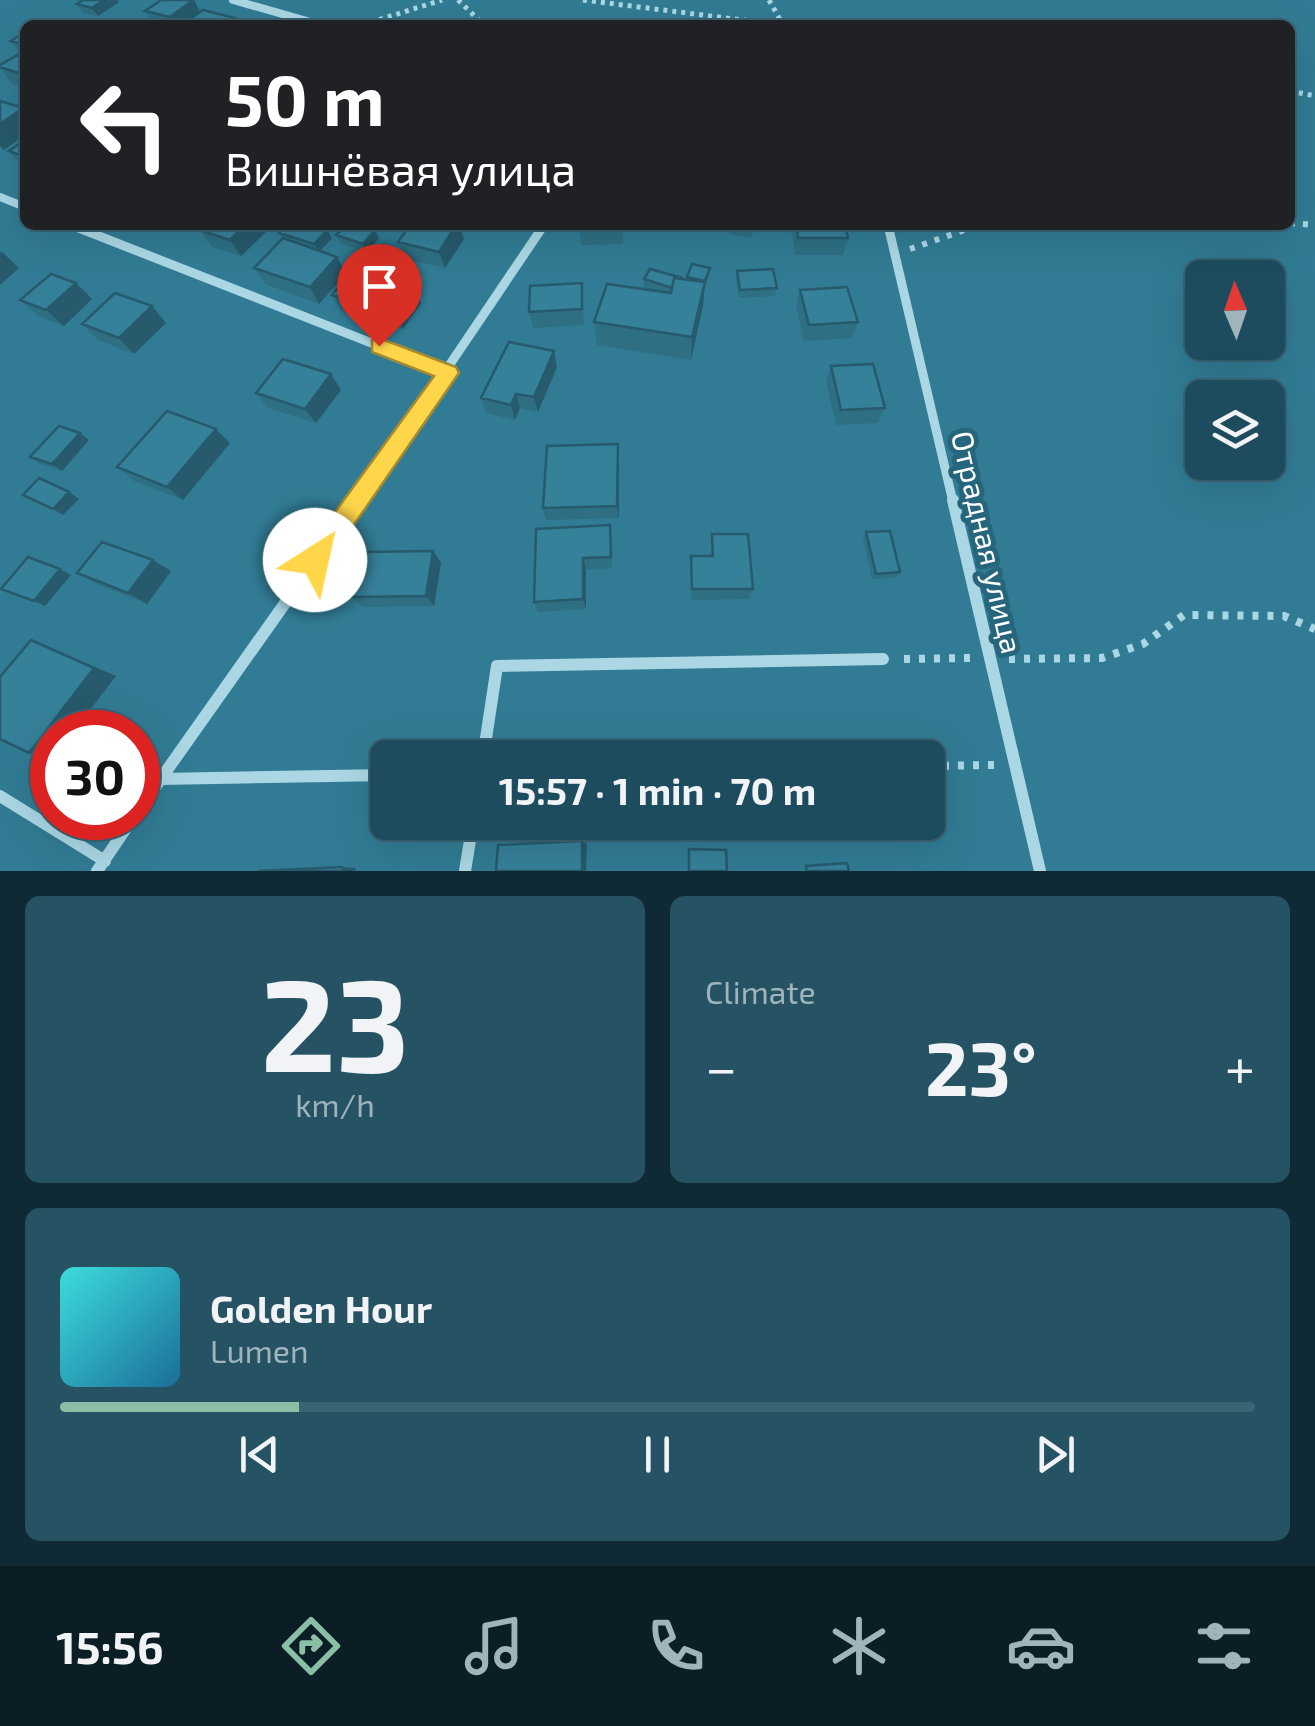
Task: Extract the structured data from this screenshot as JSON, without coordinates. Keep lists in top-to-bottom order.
{
  "streets": {
    "street": ["Отрадная улица"]
  },
  "north": "top",
  "page": {
    "turn": ["50 m", "Вишнёвая улица"],
    "limit": "30",
    "trip": "15:57 · 1 min · 70 m",
    "tile": [
      ["23", "km/h"],
      "Climate"
    ],
    "heat": ["−", "23°", "+"],
    "song": ["Golden Hour", "Lumen"],
    "tabs": "15:56"
  }
}
